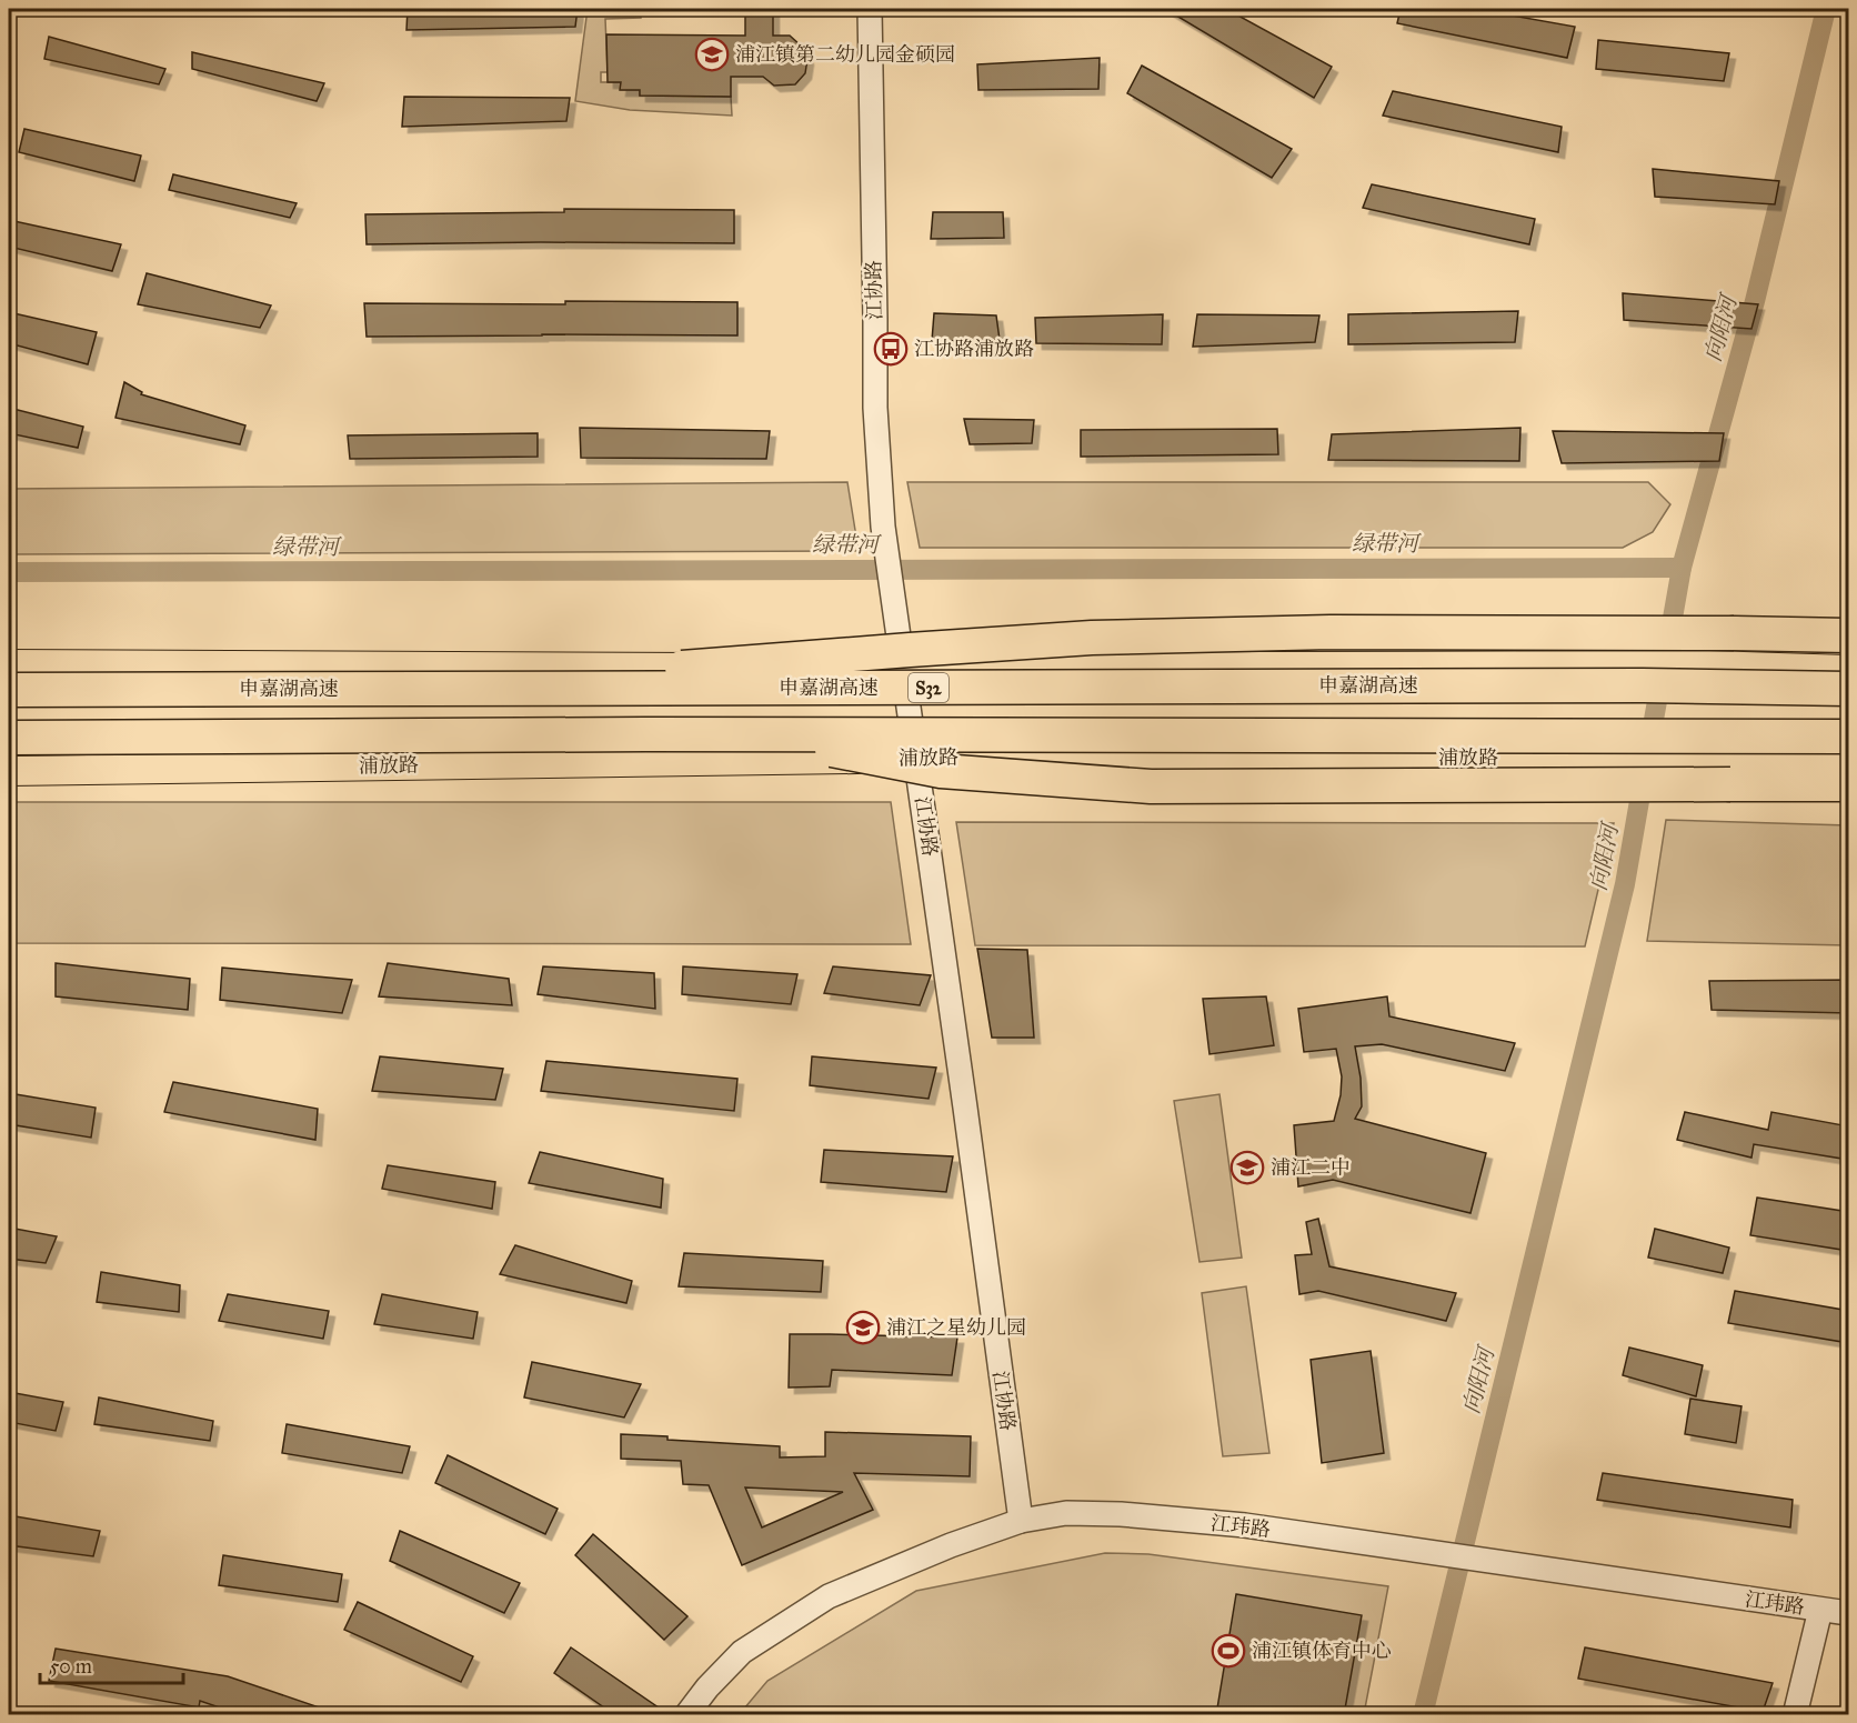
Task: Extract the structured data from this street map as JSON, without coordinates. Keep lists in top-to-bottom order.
{
  "streets": {
    "highway": ["申嘉湖高速", "S32"],
    "main road": ["浦放路"],
    "street": ["江协路", "江玮路"]
  },
  "crossings": [
    ["江协路", "浦放路"],
    ["江协路", "江玮路"]
  ],
  "water": ["向阳河", "绿带河"],
  "places": {
    "school or university": ["浦江镇第二幼儿园金硕园", "浦江二中", "浦江之星幼儿园"],
    "bus stop": ["江协路浦放路"],
    "sports": ["浦江镇体育中心"]
  },
  "scale_bar": "50 m"
}
